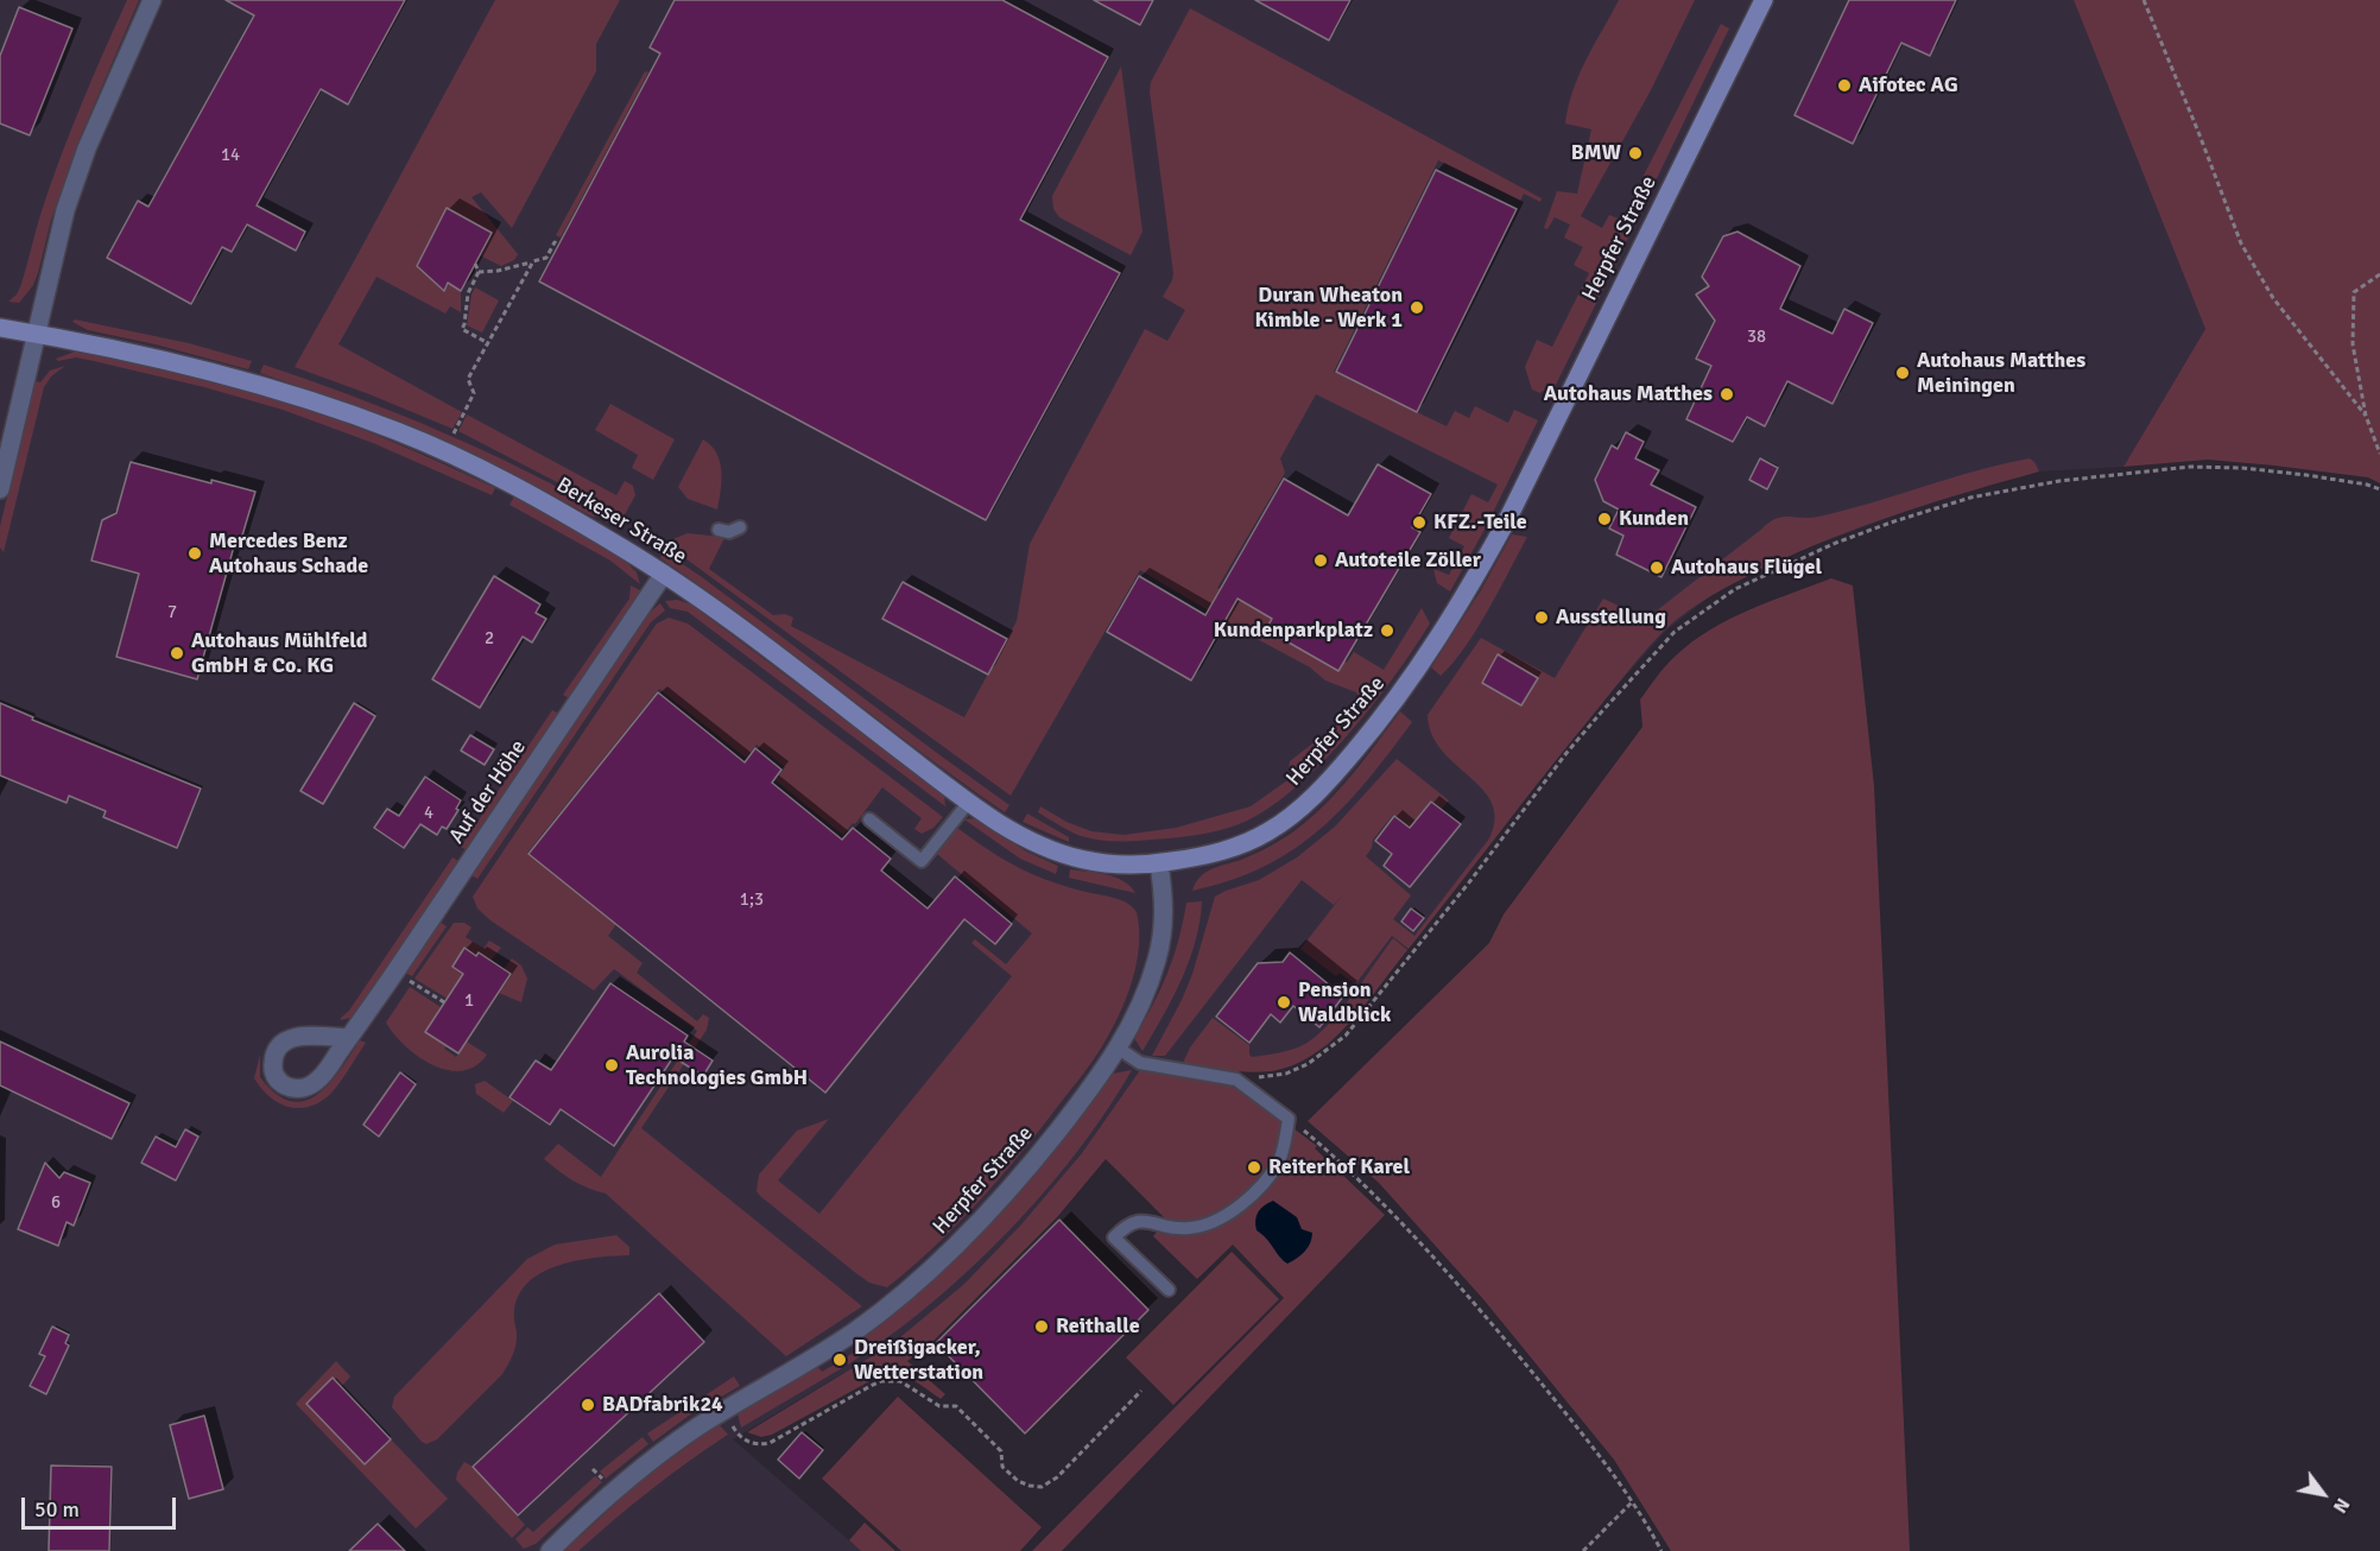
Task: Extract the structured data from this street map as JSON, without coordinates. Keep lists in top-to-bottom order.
{
  "streets": {
    "main road": ["Herpfer Straße", "Berkeser Straße"],
    "street": ["Auf der Höhe"]
  },
  "crossings": [
    ["Herpfer Straße", "Berkeser Straße"],
    ["Berkeser Straße", "Auf der Höhe"]
  ],
  "places": [
    "Aifotec AG",
    "BMW",
    "Duran Wheaton Kimble - Werk 1",
    "Autohaus Matthes Meiningen",
    "Autohaus Matthes",
    "Kunden",
    "KFZ.-Teile",
    "Mercedes Benz Autohaus Schade",
    "Autoteile Zöller",
    "Autohaus Flügel",
    "Ausstellung",
    "Kundenparkplatz",
    "Autohaus Mühlfeld GmbH & Co. KG",
    "Pension Waldblick",
    "Aurolia Technologies GmbH",
    "Reiterhof Karel",
    "Reithalle",
    "Dreißigacker, Wetterstation",
    "BADfabrik24"
  ],
  "house_numbers": [
    "14",
    "38",
    "7",
    "2",
    "4",
    "1;3",
    "1",
    "6"
  ],
  "scale_bar": "50 m",
  "north": "bottom right"
}
